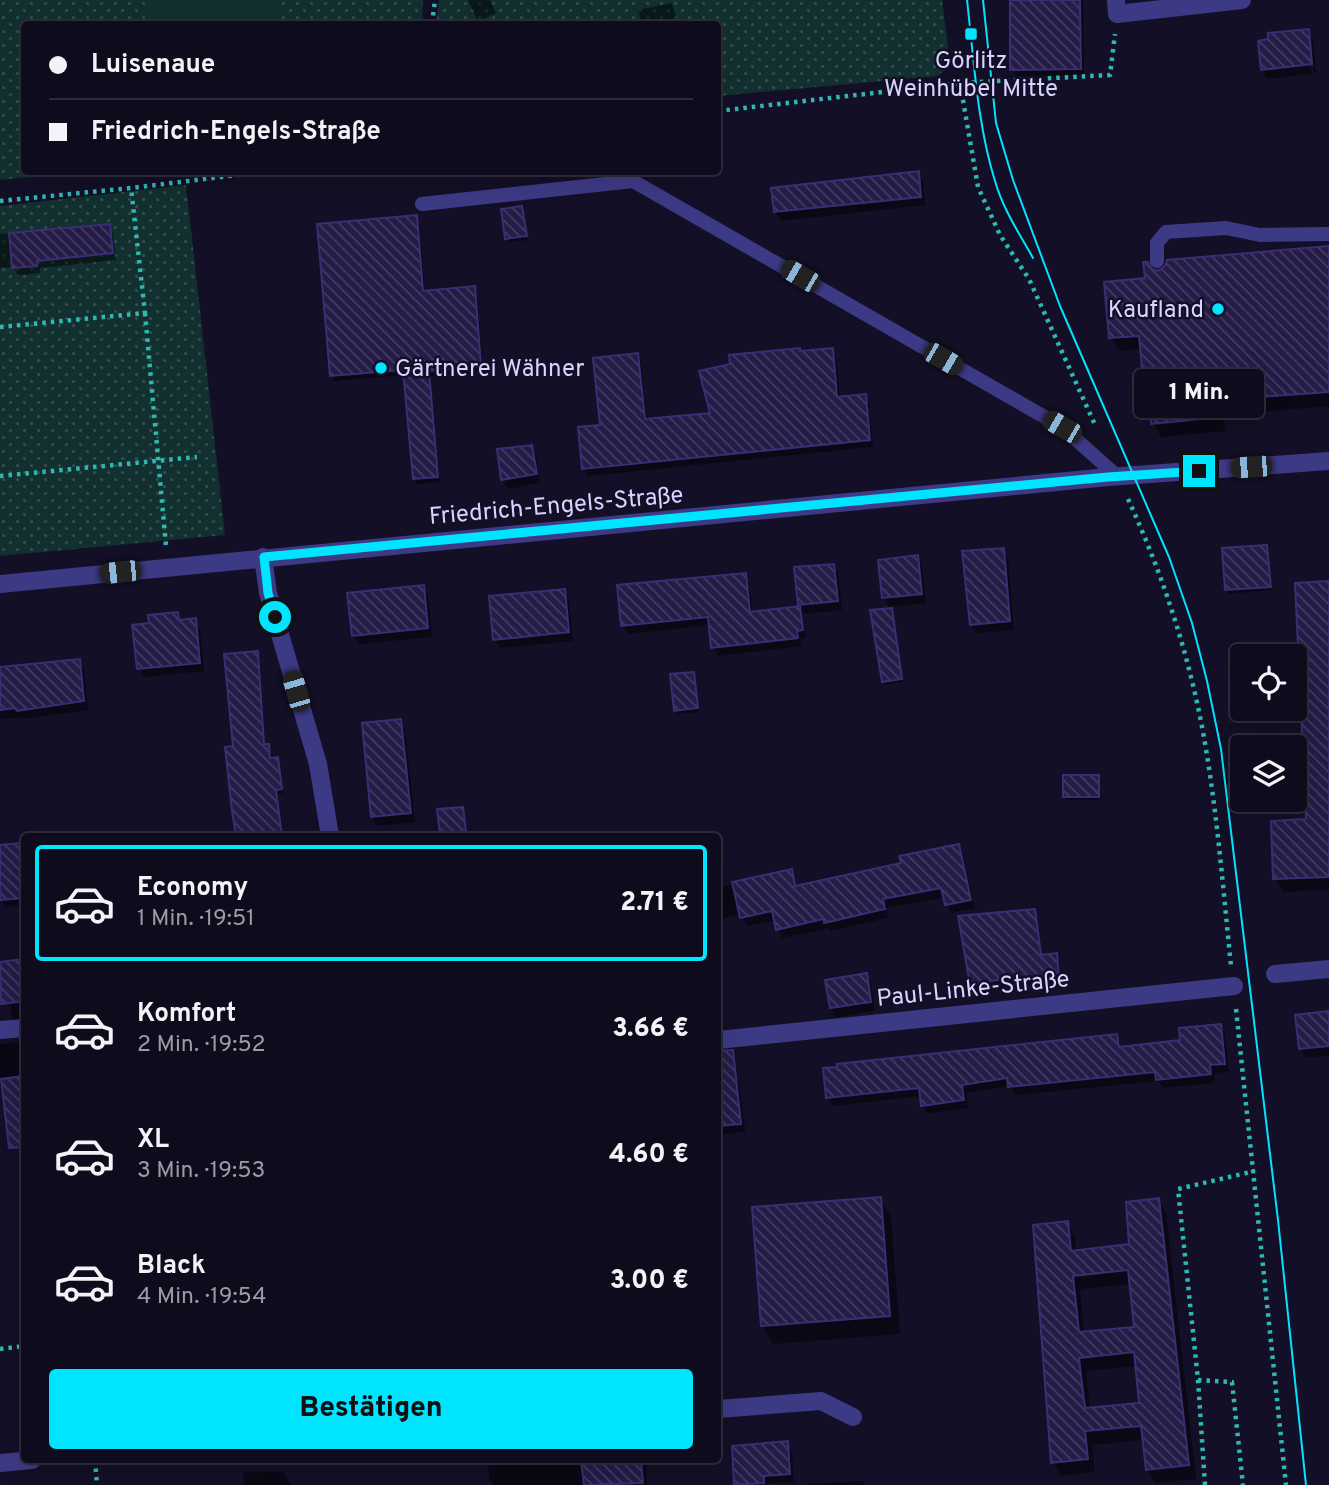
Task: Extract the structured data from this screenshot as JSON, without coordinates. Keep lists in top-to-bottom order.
{
  "streets": {
    "street": ["Friedrich-Engels-Straße", "Paul-Linke-Straße"]
  },
  "places": {
    "transit": ["Görlitz Weinhübel Mitte"],
    "other": ["Kaufland", "Gärtnerei Wähner"]
  },
  "page": {
    "banner": ["Luisenaue", "Friedrich-Engels-Straße"],
    "bubble": "1 Min.",
    "list": [
      {
        "name": "Economy",
        "note": "1 Min. · 19:51",
        "value": "2.71 €"
      },
      {
        "name": "Komfort",
        "note": "2 Min. · 19:52",
        "value": "3.66 €"
      },
      {
        "name": "XL",
        "note": "3 Min. · 19:53",
        "value": "4.60 €"
      },
      {
        "name": "Black",
        "note": "4 Min. · 19:54",
        "value": "3.00 €"
      }
    ],
    "buttons": "Bestätigen"
  }
}
